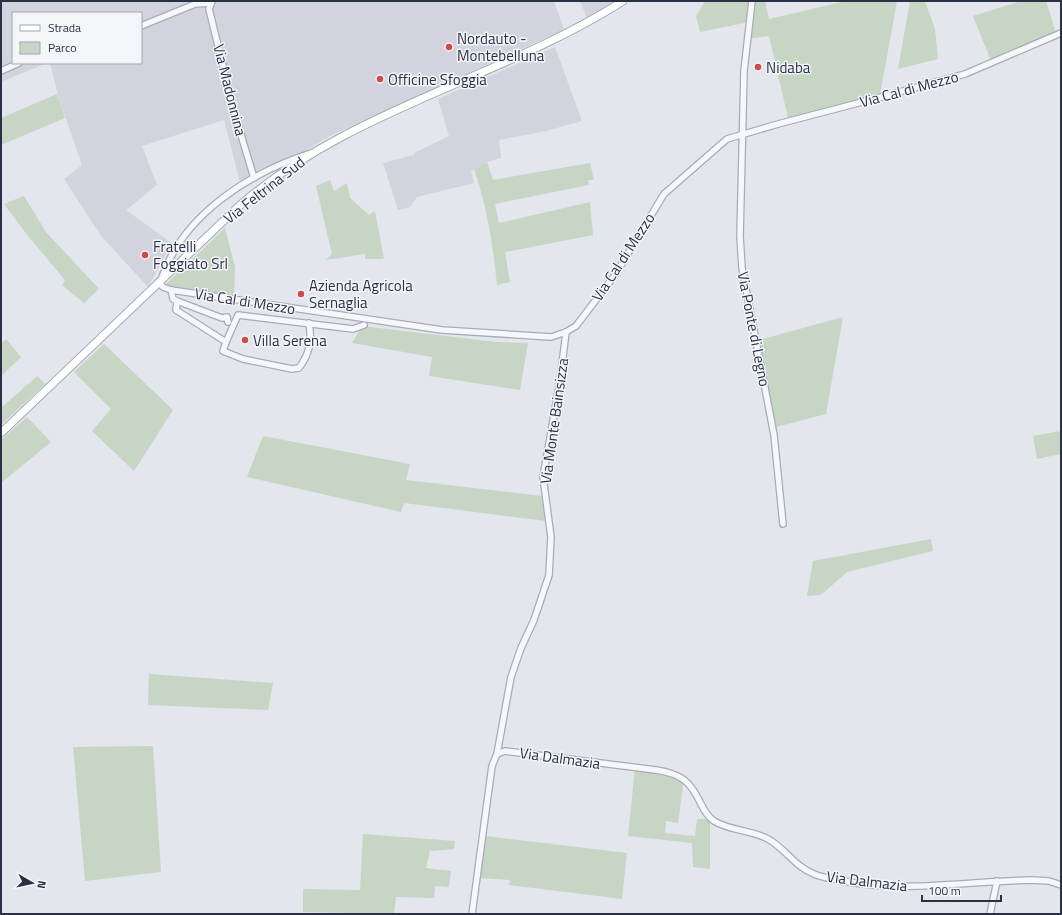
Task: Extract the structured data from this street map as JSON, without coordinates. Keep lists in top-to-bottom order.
{
  "streets": {
    "main road": ["Via Feltrina Sud"],
    "street": [
      "Via Cal di Mezzo",
      "Via Madonnina",
      "Via Ponte di Legno",
      "Via Monte Bainsizza",
      "Via Dalmazia"
    ]
  },
  "crossings": [
    ["Via Cal di Mezzo", "Via Feltrina Sud"],
    ["Via Cal di Mezzo", "Via Ponte di Legno"],
    ["Via Cal di Mezzo", "Via Monte Bainsizza"],
    ["Via Monte Bainsizza", "Via Dalmazia"]
  ],
  "places": [
    "Nordauto - Montebelluna",
    "Nidaba",
    "Officine Sfoggia",
    "Fratelli Foggiato Srl",
    "Azienda Agricola Sernaglia",
    "Villa Serena"
  ],
  "legend": ["Strada", "Parco"],
  "scale_bar": "100 m",
  "north": "right"
}
